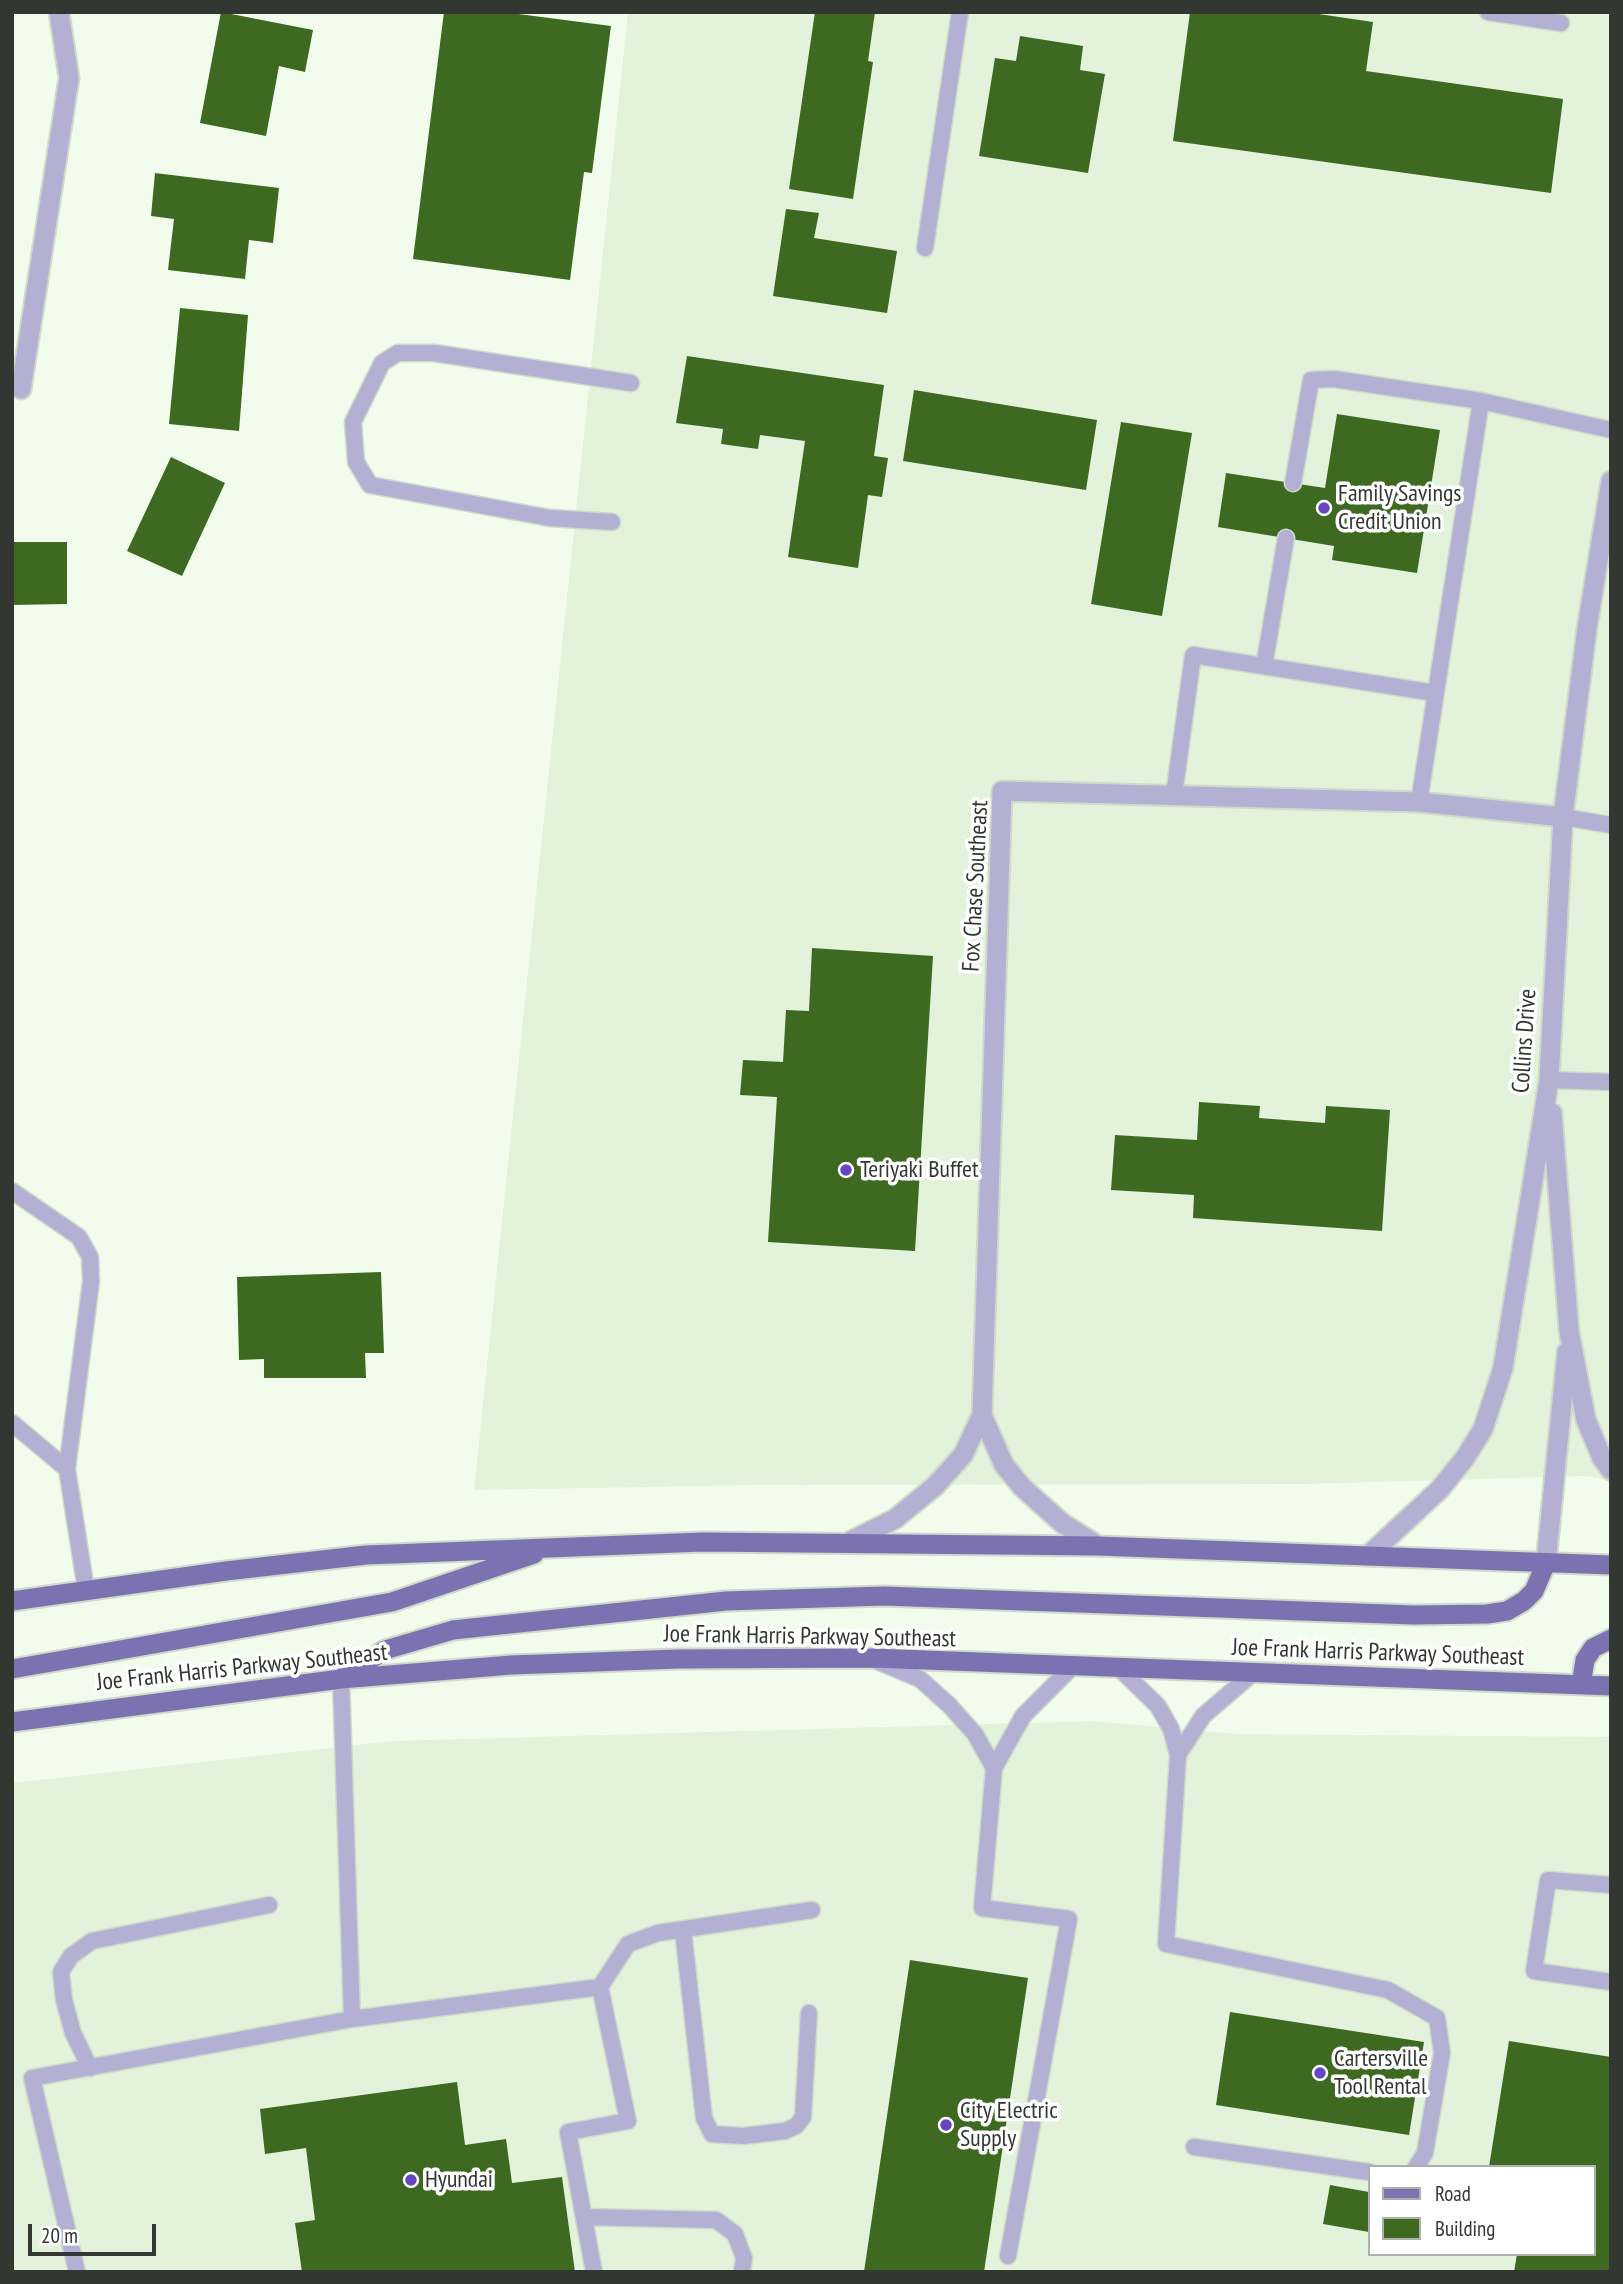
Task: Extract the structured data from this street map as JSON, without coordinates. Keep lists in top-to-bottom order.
{
  "streets": {
    "main road": ["Joe Frank Harris Parkway Southeast"],
    "street": ["Fox Chase Southeast", "Collins Drive"]
  },
  "crossings": [
    ["Fox Chase Southeast", "Collins Drive"]
  ],
  "places": [
    "Family Savings Credit Union",
    "Teriyaki Buffet",
    "Cartersville Tool Rental",
    "City Electric Supply",
    "Hyundai"
  ],
  "legend": ["Road", "Building"],
  "scale_bar": "20 m"
}
